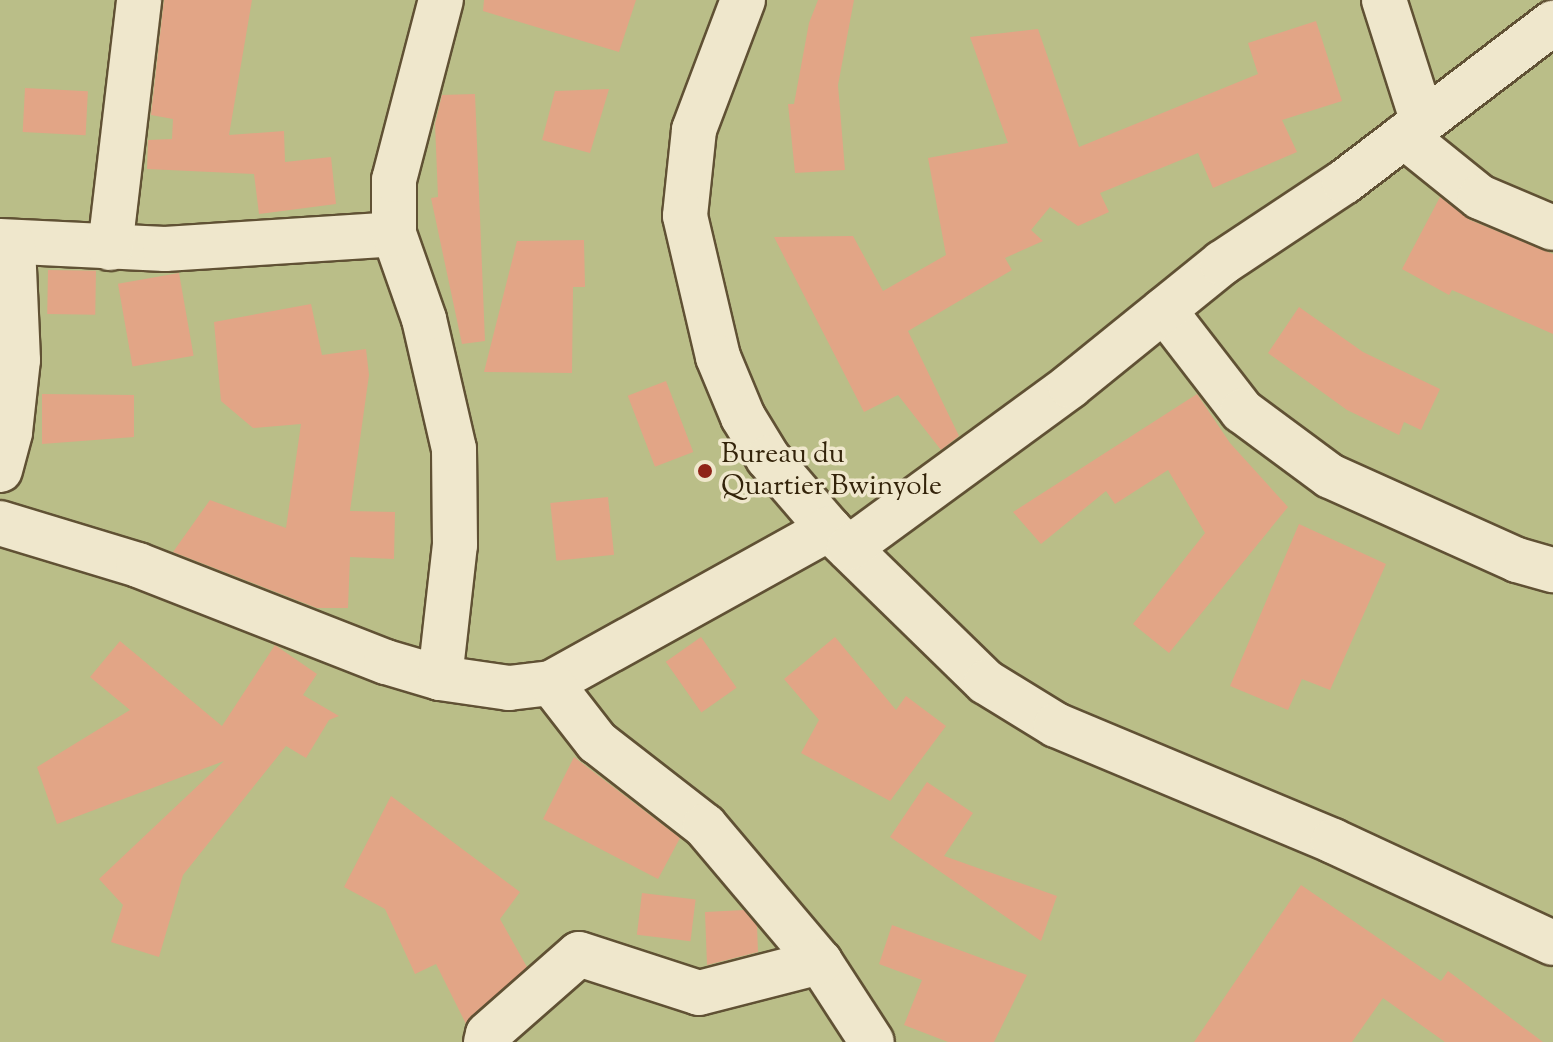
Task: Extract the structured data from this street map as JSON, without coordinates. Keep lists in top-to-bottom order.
{
  "places": ["Bureau du Quartier Bwinyole"]
}
